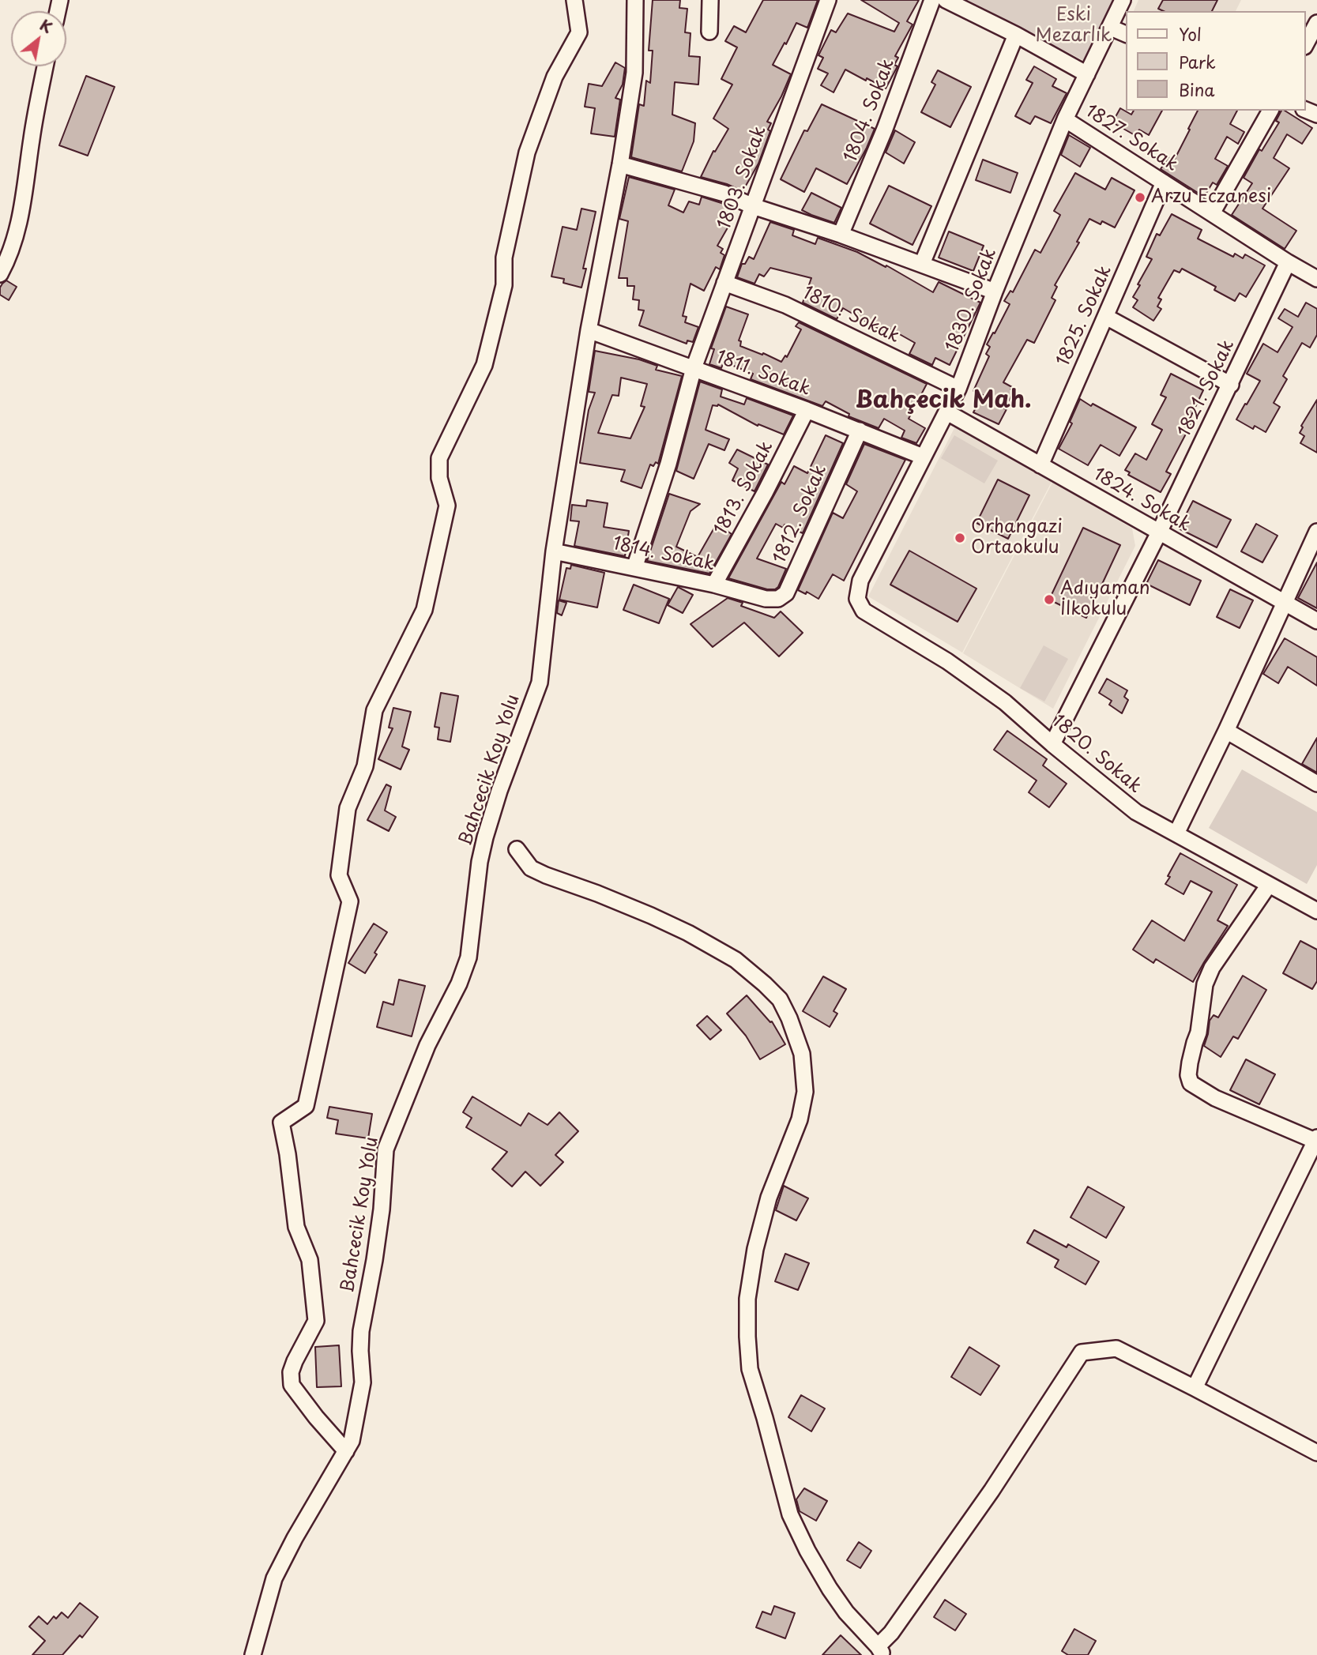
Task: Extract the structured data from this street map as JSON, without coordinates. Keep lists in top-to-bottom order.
{
  "streets": {
    "street": [
      "1804. Sokak",
      "1827. Sokak",
      "1803. Sokak",
      "1830. Sokak",
      "1810. Sokak",
      "1825. Sokak",
      "1811. Sokak",
      "1821. Sokak",
      "1813. Sokak",
      "1824. Sokak",
      "1812. Sokak",
      "1814. Sokak",
      "1820. Sokak",
      "Bahcecik Koy Yolu"
    ]
  },
  "crossings": [
    ["1827. Sokak", "1830. Sokak"],
    ["1827. Sokak", "1825. Sokak"],
    ["1827. Sokak", "1821. Sokak"],
    ["1803. Sokak", "1810. Sokak"],
    ["1803. Sokak", "1811. Sokak"],
    ["1803. Sokak", "1814. Sokak"],
    ["1830. Sokak", "1810. Sokak"],
    ["1830. Sokak", "1811. Sokak"],
    ["1830. Sokak", "1824. Sokak"],
    ["1830. Sokak", "1820. Sokak"],
    ["1825. Sokak", "1824. Sokak"],
    ["1811. Sokak", "1813. Sokak"],
    ["1811. Sokak", "1812. Sokak"],
    ["1811. Sokak", "Bahcecik Koy Yolu"],
    ["1821. Sokak", "1824. Sokak"],
    ["1821. Sokak", "1820. Sokak"],
    ["1813. Sokak", "1814. Sokak"],
    ["1812. Sokak", "1814. Sokak"],
    ["1814. Sokak", "Bahcecik Koy Yolu"]
  ],
  "districts": ["Bahçecik Mah."],
  "parks": ["Eski Mezarlık"],
  "places": ["Arzu Eczanesi", "Orhangazi Ortaokulu", "Adıyaman İlkokulu"],
  "legend": ["Yol", "Park", "Bina"],
  "north": "top right"
}
